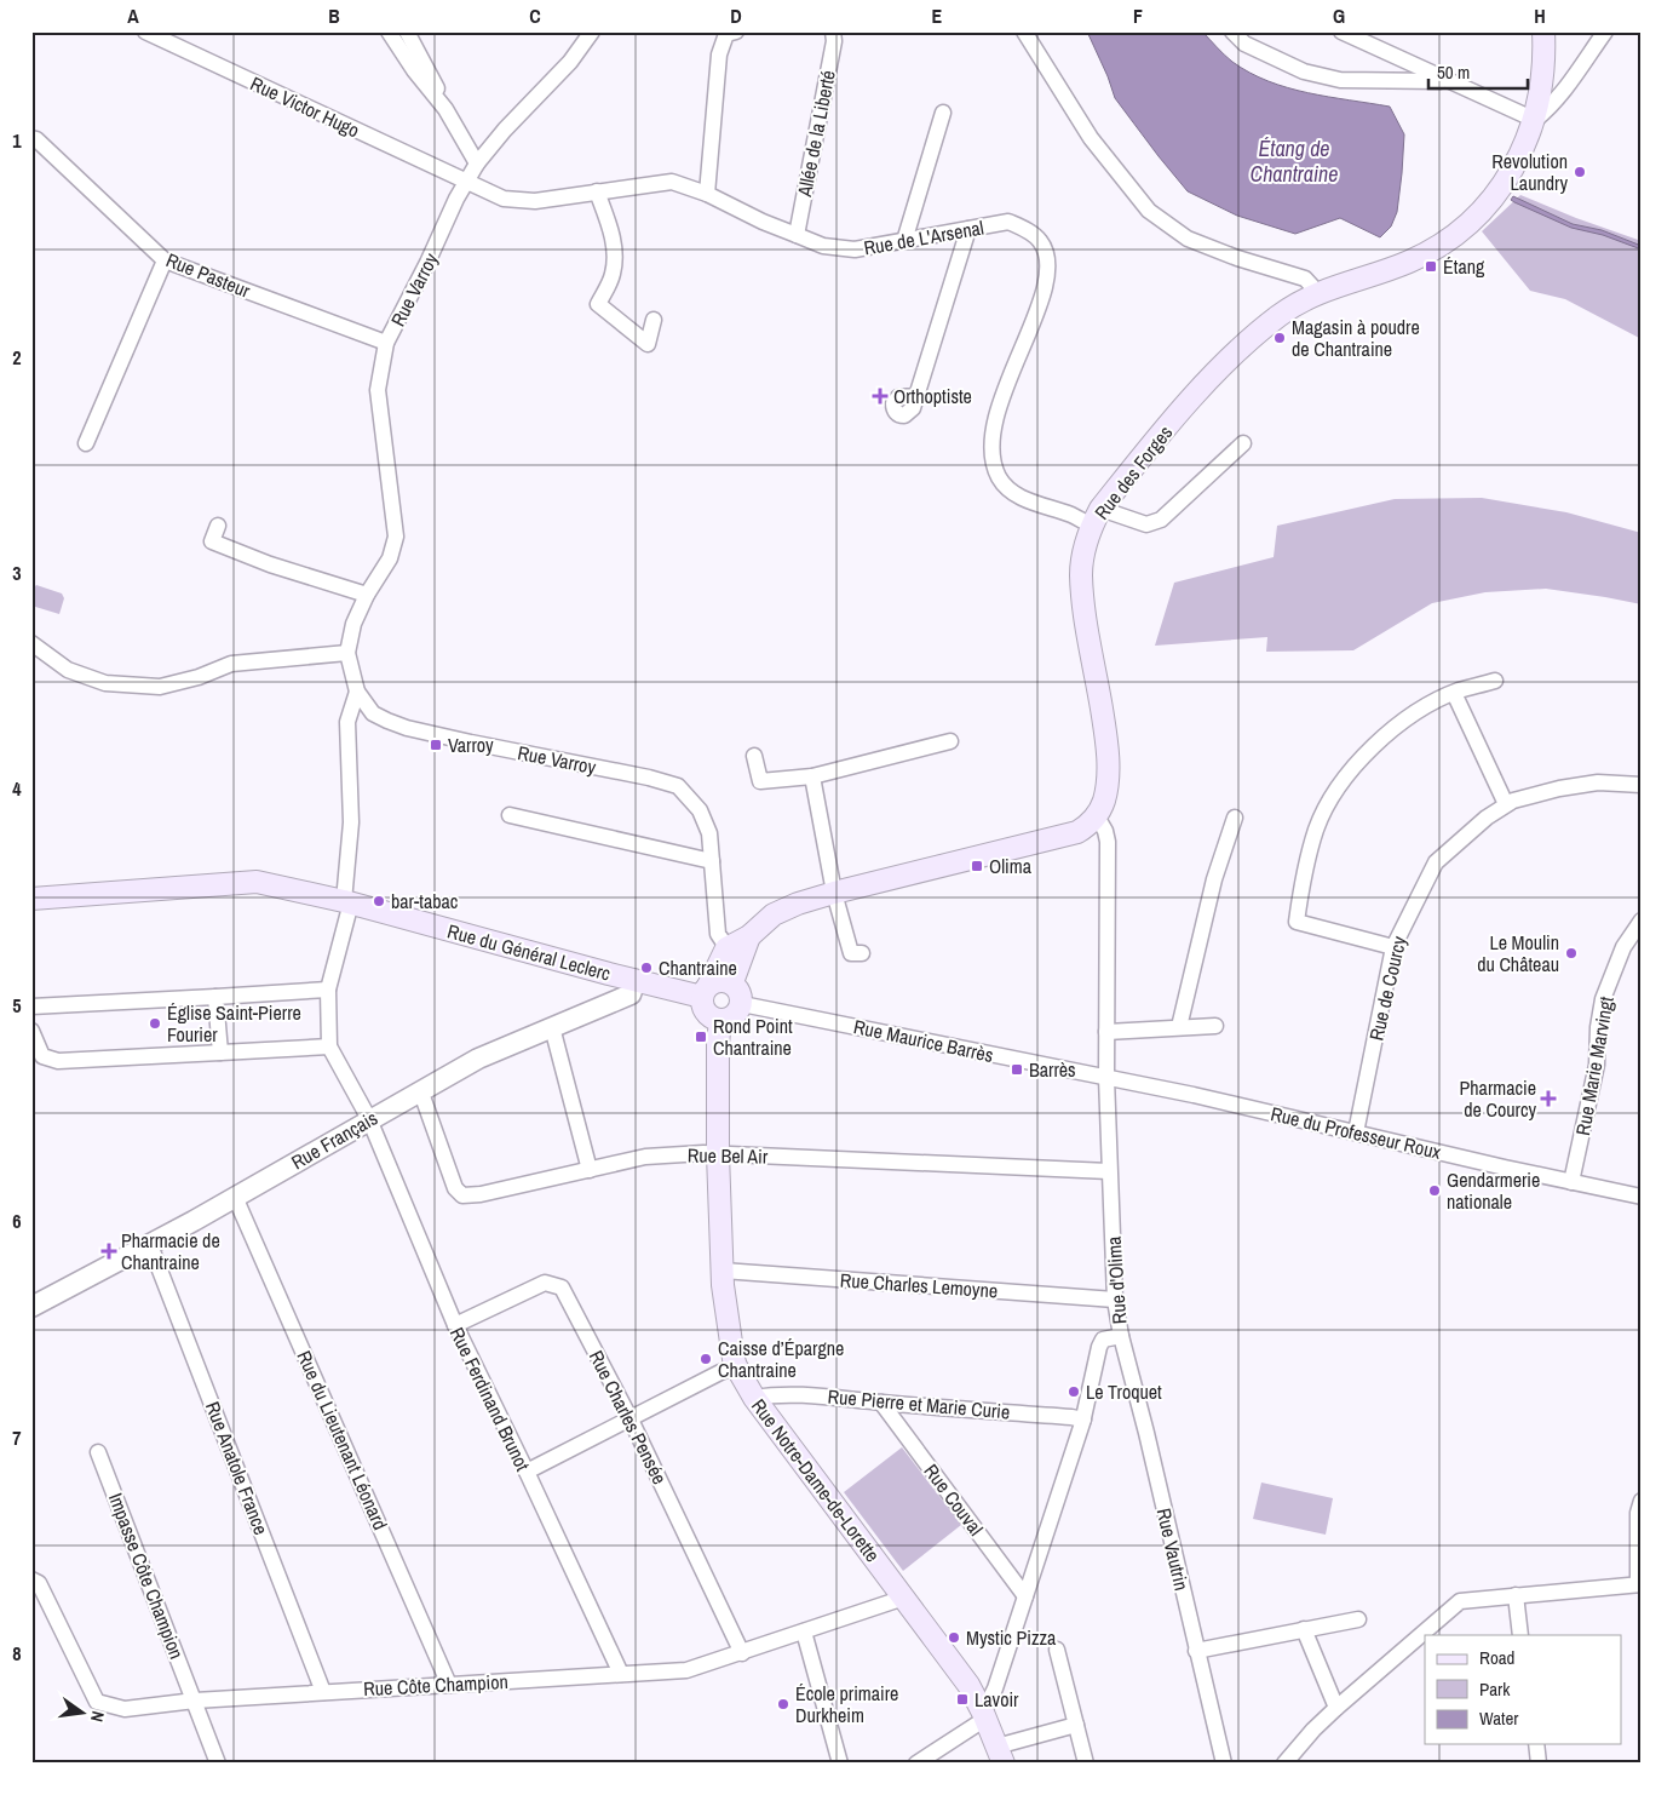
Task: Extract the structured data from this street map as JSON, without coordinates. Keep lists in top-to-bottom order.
{
  "streets": {
    "main road": ["Rue des Forges", "Rue du Général Leclerc", "Rue Notre-Dame-de-Lorette"],
    "street": [
      "Rue Victor Hugo",
      "Allée de la Liberté",
      "Rue de L'Arsenal",
      "Rue Pasteur",
      "Rue Varroy",
      "Rue de Courcy",
      "Rue Maurice Barrès",
      "Rue Marie Marvingt",
      "Rue du Professeur Roux",
      "Rue Français",
      "Rue Bel Air",
      "Rue d'Olima",
      "Rue Charles Lemoyne",
      "Rue Ferdinand Brunot",
      "Rue Pierre et Marie Curie",
      "Rue Charles Pensée",
      "Rue du Lieutenant Léonard",
      "Rue Anatole France",
      "Rue Couval",
      "Rue Vautrin",
      "Impasse Côte Champion",
      "Rue Côte Champion"
    ]
  },
  "crossings": [
    ["Rue Victor Hugo", "Rue de L'Arsenal"],
    ["Rue Victor Hugo", "Rue Varroy"],
    ["Allée de la Liberté", "Rue de L'Arsenal"],
    ["Rue de L'Arsenal", "Rue Varroy"],
    ["Rue de L'Arsenal", "Rue des Forges"],
    ["Rue Pasteur", "Rue Varroy"],
    ["Rue des Forges", "Rue d'Olima"],
    ["Rue du Général Leclerc", "Rue Maurice Barrès"],
    ["Rue du Général Leclerc", "Rue Français"],
    ["Rue du Général Leclerc", "Rue Notre-Dame-de-Lorette"],
    ["Rue de Courcy", "Rue du Professeur Roux"],
    ["Rue Maurice Barrès", "Rue du Professeur Roux"],
    ["Rue Maurice Barrès", "Rue d'Olima"],
    ["Rue Maurice Barrès", "Rue Notre-Dame-de-Lorette"],
    ["Rue Marie Marvingt", "Rue du Professeur Roux"],
    ["Rue du Professeur Roux", "Rue d'Olima"],
    ["Rue Français", "Rue Bel Air"],
    ["Rue Français", "Rue Ferdinand Brunot"],
    ["Rue Français", "Rue du Lieutenant Léonard"],
    ["Rue Français", "Rue Anatole France"],
    ["Rue Bel Air", "Rue d'Olima"],
    ["Rue Bel Air", "Rue Notre-Dame-de-Lorette"],
    ["Rue d'Olima", "Rue Charles Lemoyne"],
    ["Rue d'Olima", "Rue Pierre et Marie Curie"],
    ["Rue d'Olima", "Rue Notre-Dame-de-Lorette"],
    ["Rue d'Olima", "Rue Couval"],
    ["Rue d'Olima", "Rue Vautrin"],
    ["Rue Charles Lemoyne", "Rue Notre-Dame-de-Lorette"],
    ["Rue Ferdinand Brunot", "Rue Charles Pensée"],
    ["Rue Ferdinand Brunot", "Rue Côte Champion"],
    ["Rue Pierre et Marie Curie", "Rue Notre-Dame-de-Lorette"],
    ["Rue Pierre et Marie Curie", "Rue Couval"],
    ["Rue Charles Pensée", "Rue Côte Champion"],
    ["Rue du Lieutenant Léonard", "Rue Côte Champion"],
    ["Rue Anatole France", "Rue Côte Champion"],
    ["Rue Notre-Dame-de-Lorette", "Rue Côte Champion"],
    ["Impasse Côte Champion", "Rue Côte Champion"]
  ],
  "water": ["Étang de Chantraine"],
  "places": {
    "other": [
      "Revolution Laundry",
      "Magasin à poudre de Chantraine",
      "bar-tabac",
      "Le Moulin du Château",
      "Chantraine",
      "Église Saint-Pierre Fourier",
      "Gendarmerie nationale",
      "Caisse d’Épargne Chantraine",
      "Le Troquet",
      "Mystic Pizza",
      "École primaire Durkheim"
    ],
    "transit": [
      "Étang",
      "Varroy",
      "Olima",
      "Rond Point Chantraine",
      "Barrès",
      "Lavoir"
    ],
    "health": ["Orthoptiste", "Pharmacie de Courcy", "Pharmacie de Chantraine"]
  },
  "legend": ["Road", "Park", "Water"],
  "scale_bar": "50 m",
  "north": "right",
  "grid": {
    "columns": [
      "A",
      "B",
      "C",
      "D",
      "E",
      "F",
      "G",
      "H"
    ],
    "rows": [
      "1",
      "2",
      "3",
      "4",
      "5",
      "6",
      "7",
      "8"
    ]
  }
}
